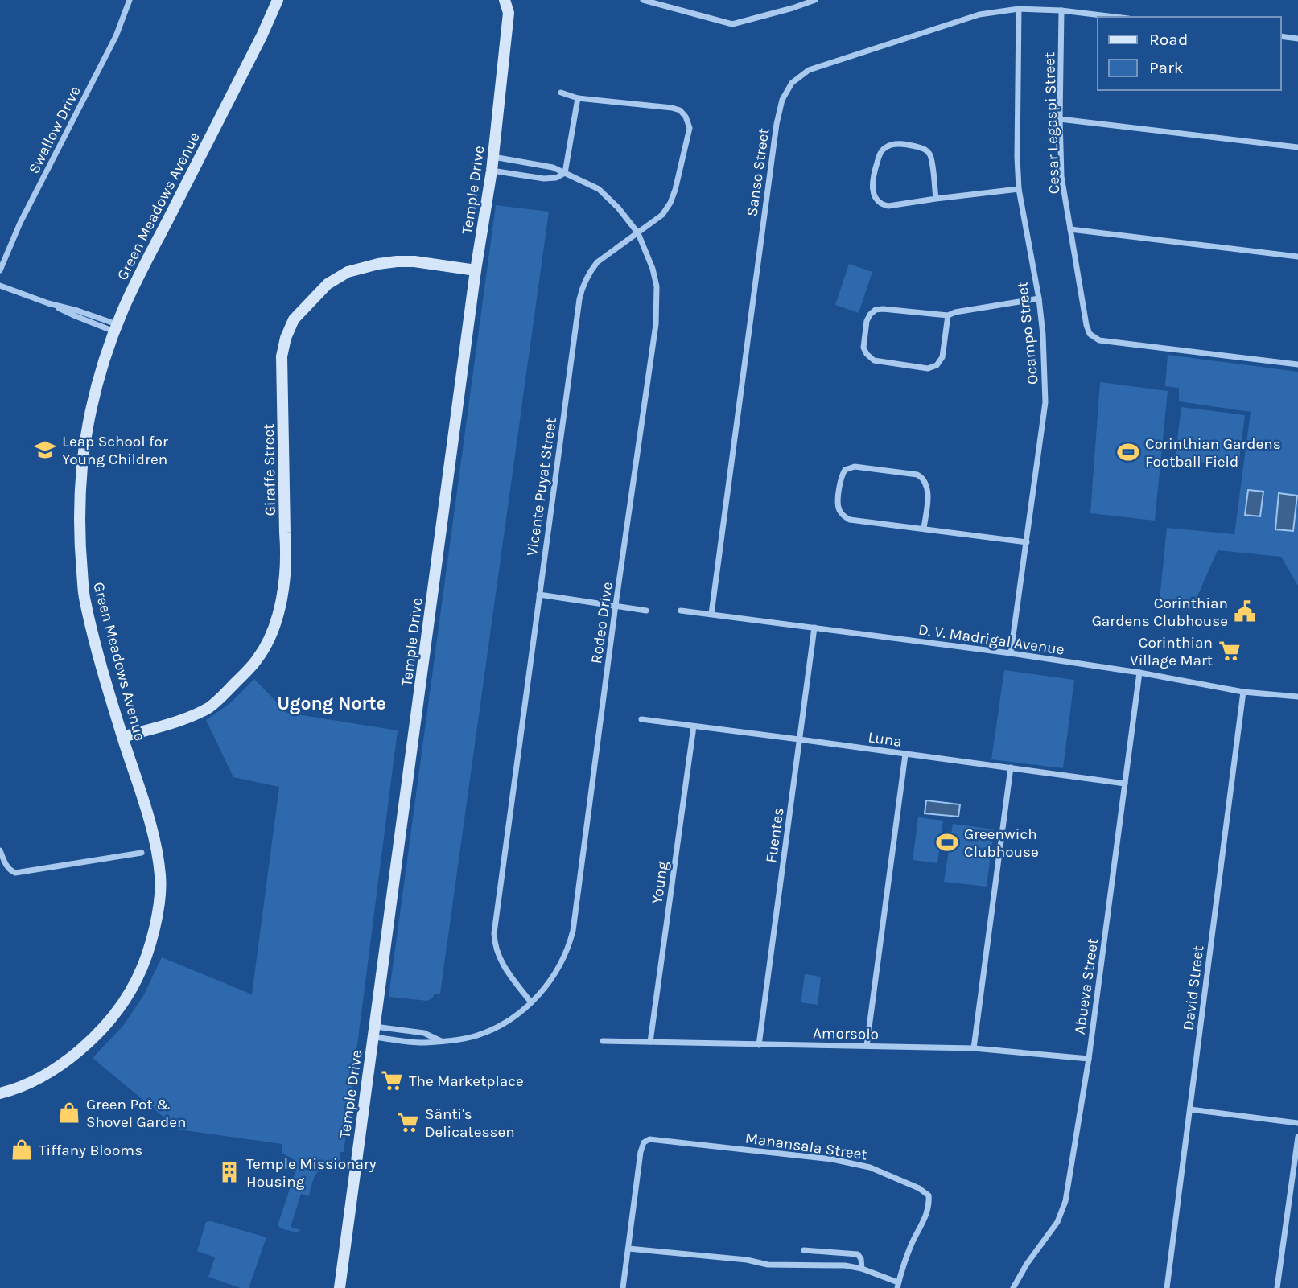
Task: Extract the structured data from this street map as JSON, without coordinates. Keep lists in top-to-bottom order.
{
  "streets": {
    "street": [
      "Cesar Legaspi Street",
      "Swallow Drive",
      "Sanso Street",
      "Temple Drive",
      "Green Meadows Avenue",
      "Ocampo Street",
      "Giraffe Street",
      "Vicente Puyat Street",
      "Rodeo Drive",
      "D. V. Madrigal Avenue",
      "Luna",
      "Fuentes",
      "Young",
      "Abueva Street",
      "David Street",
      "Amorsolo",
      "Manansala Street"
    ]
  },
  "crossings": [
    ["Cesar Legaspi Street", "Sanso Street"],
    ["Sanso Street", "Ocampo Street"],
    ["Sanso Street", "D. V. Madrigal Avenue"],
    ["Temple Drive", "Giraffe Street"],
    ["Temple Drive", "Rodeo Drive"],
    ["Green Meadows Avenue", "Giraffe Street"],
    ["Ocampo Street", "D. V. Madrigal Avenue"],
    ["Vicente Puyat Street", "Rodeo Drive"],
    ["D. V. Madrigal Avenue", "Fuentes"],
    ["D. V. Madrigal Avenue", "Abueva Street"],
    ["D. V. Madrigal Avenue", "David Street"],
    ["Luna", "Fuentes"],
    ["Luna", "Young"],
    ["Luna", "Abueva Street"],
    ["Fuentes", "Amorsolo"],
    ["Young", "Amorsolo"],
    ["Abueva Street", "Amorsolo"]
  ],
  "districts": ["Ugong Norte"],
  "places": {
    "school or university": ["Leap School for Young Children"],
    "sports": ["Corinthian Gardens Football Field", "Greenwich Clubhouse"],
    "public building": ["Corinthian Gardens Clubhouse"],
    "supermarket": ["Corinthian Village Mart", "The Marketplace", "Sänti's Delicatessen"],
    "shop": ["Green Pot & Shovel Garden", "Tiffany Blooms"],
    "building": ["Temple Missionary Housing"]
  },
  "legend": ["Road", "Park"]
}
